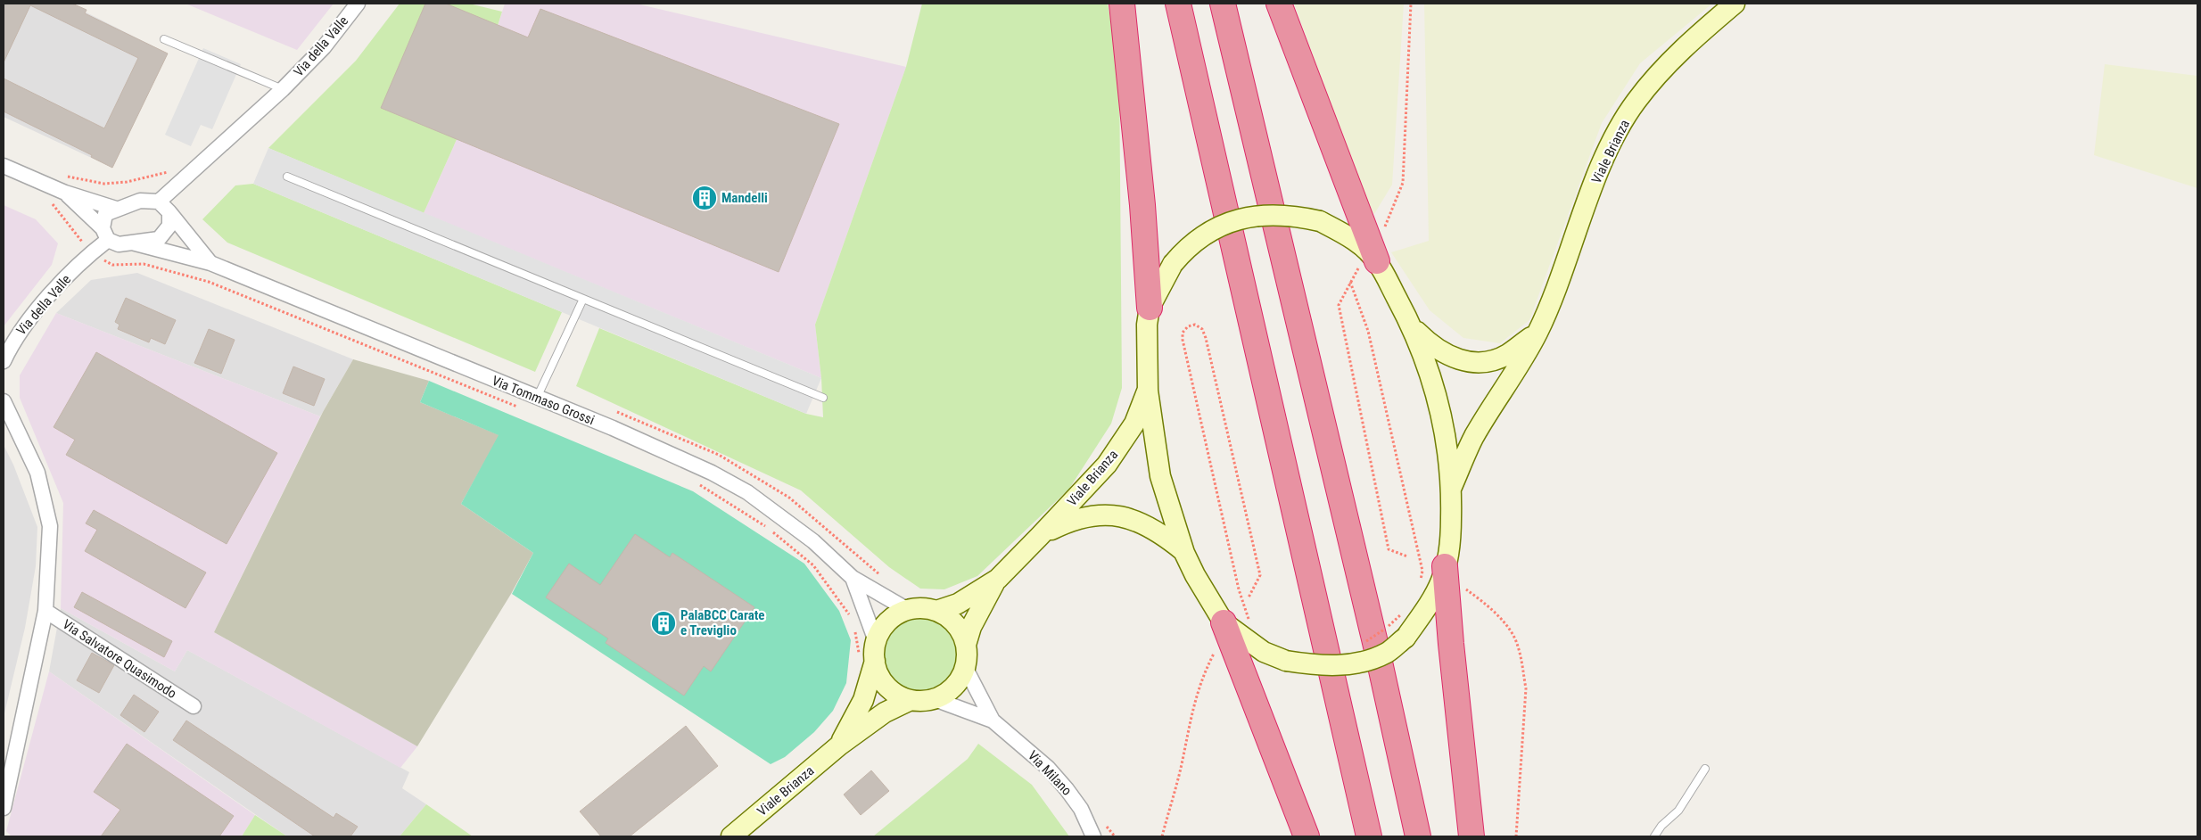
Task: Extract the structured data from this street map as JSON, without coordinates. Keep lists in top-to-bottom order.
{
  "streets": {
    "main road": ["Viale Brianza"],
    "street": [
      "Via della Valle",
      "Via Tommaso Grossi",
      "Via Salvatore Quasimodo",
      "Via Milano"
    ]
  },
  "crossings": [
    ["Viale Brianza", "Via Tommaso Grossi"],
    ["Viale Brianza", "Via Milano"],
    ["Via Tommaso Grossi", "Via Milano"]
  ],
  "places": {
    "building": ["Mandelli", "PalaBCC Carate e Treviglio"]
  }
}
